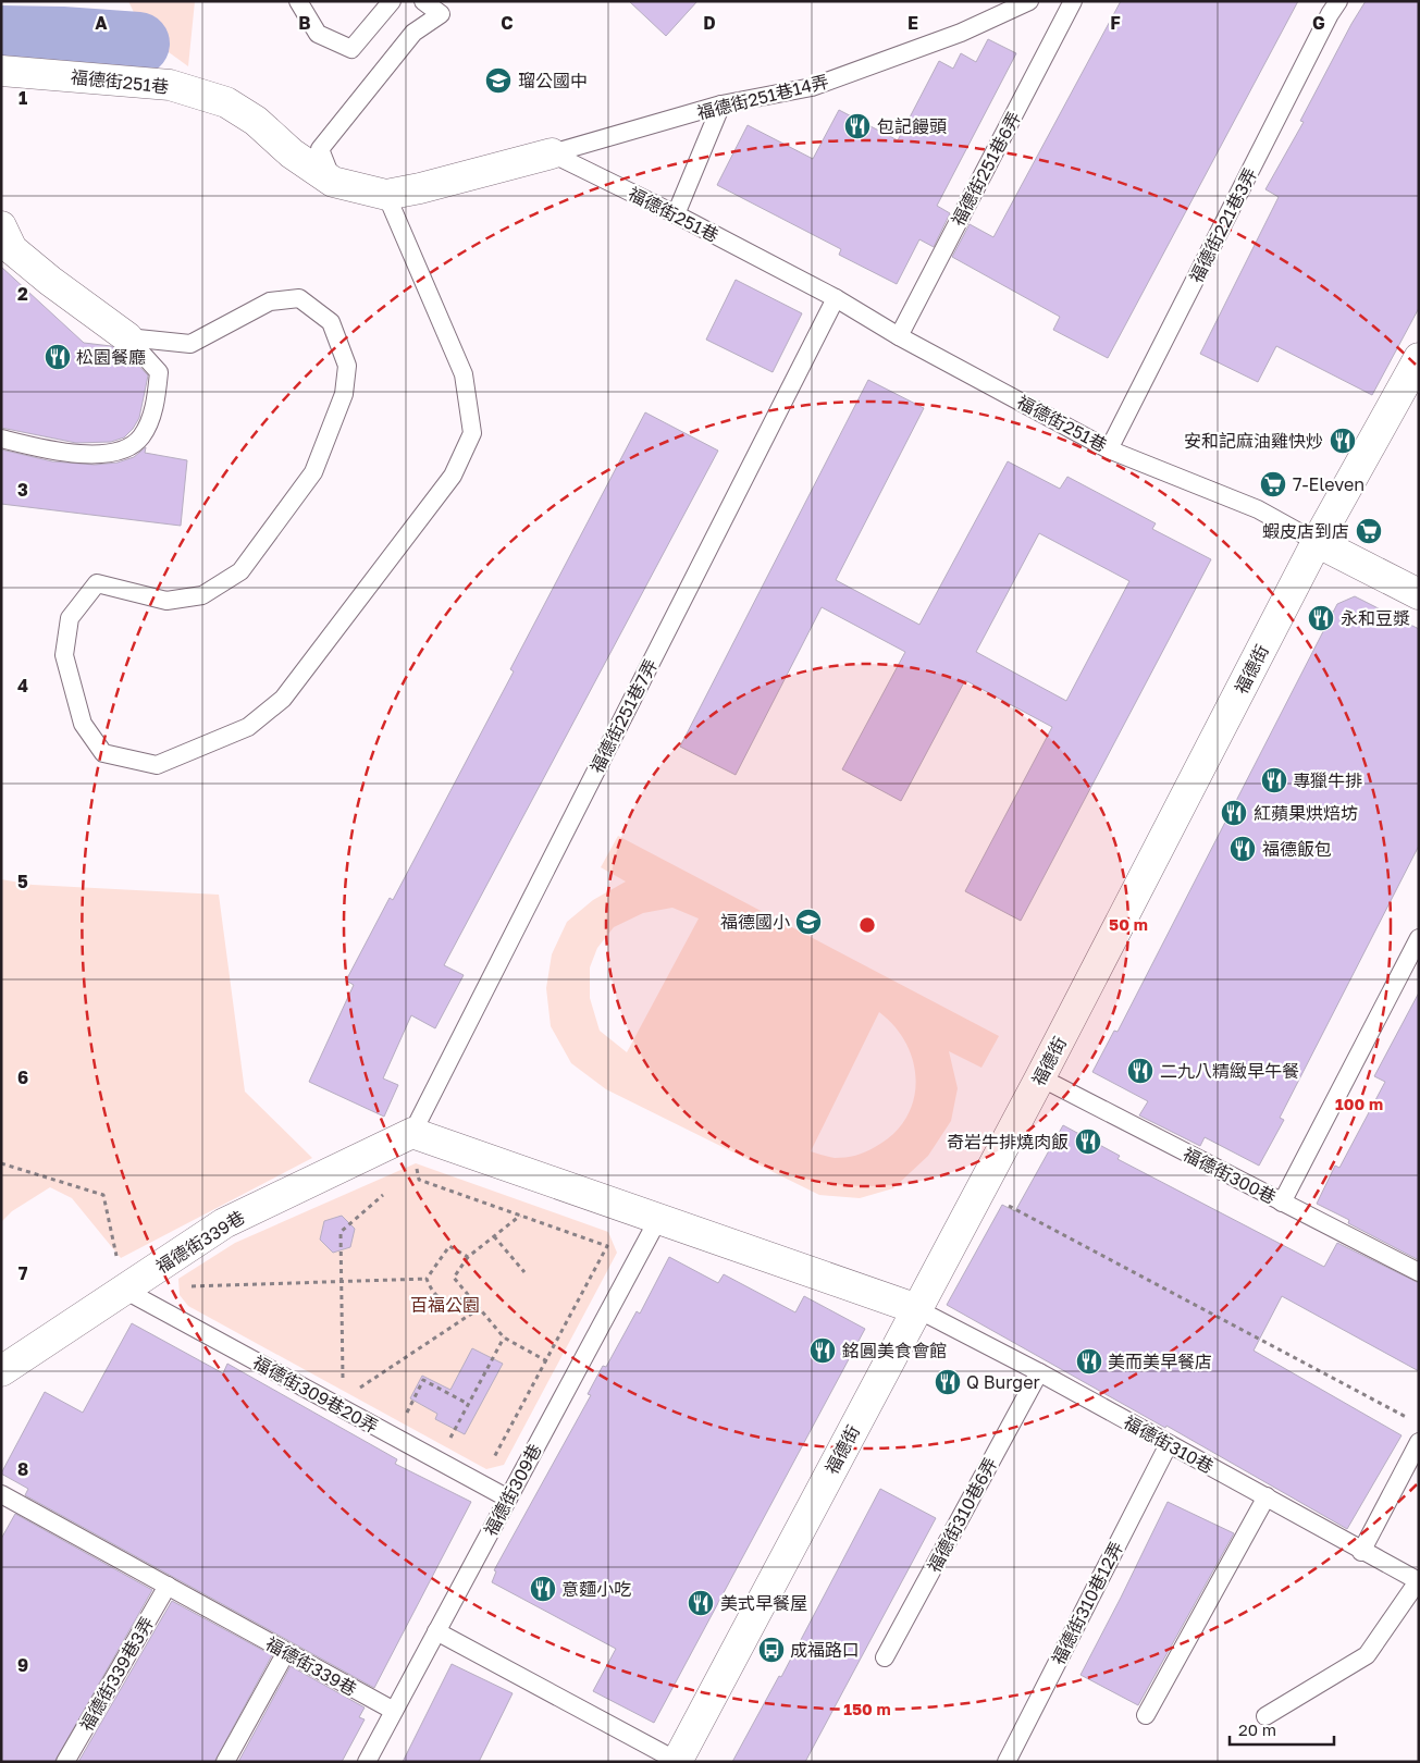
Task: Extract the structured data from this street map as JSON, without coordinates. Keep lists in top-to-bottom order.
{
  "streets": {
    "street": ["福德街251巷", "福德街", "福德街339巷"],
    "lane": [
      "福德街251巷14弄",
      "福德街251巷6弄",
      "福德街221巷3弄",
      "福德街251巷7弄",
      "福德街300巷",
      "福德街309巷20弄",
      "福德街310巷",
      "福德街309巷",
      "福德街310巷6弄",
      "福德街310巷12弄",
      "福德街339巷3弄"
    ]
  },
  "crossings": [
    ["福德街251巷", "福德街251巷14弄"],
    ["福德街251巷", "福德街251巷6弄"],
    ["福德街251巷", "福德街221巷3弄"],
    ["福德街251巷", "福德街"],
    ["福德街251巷", "福德街251巷7弄"],
    ["福德街", "福德街300巷"],
    ["福德街", "福德街310巷"],
    ["福德街251巷7弄", "福德街339巷"],
    ["福德街339巷", "福德街309巷20弄"],
    ["福德街339巷", "福德街309巷"],
    ["福德街339巷", "福德街339巷3弄"],
    ["福德街309巷20弄", "福德街309巷"],
    ["福德街310巷", "福德街310巷6弄"],
    ["福德街310巷", "福德街310巷12弄"]
  ],
  "parks": ["百福公園"],
  "places": {
    "school or university": ["瑠公國中", "福德國小"],
    "restaurant": [
      "包記饅頭",
      "松園餐廳",
      "安和記麻油雞快炒",
      "永和豆漿",
      "專獵牛排",
      "紅蘋果烘焙坊",
      "福德飯包",
      "二九八精緻早午餐",
      "奇岩牛排燒肉飯",
      "銘圓美食會館",
      "美而美早餐店",
      "Q Burger",
      "意麵小吃",
      "美式早餐屋"
    ],
    "supermarket": ["7-Eleven", "蝦皮店到店"],
    "bus stop": ["成福路口"]
  },
  "scale_bar": "20 m",
  "grid": {
    "columns": [
      "A",
      "B",
      "C",
      "D",
      "E",
      "F",
      "G"
    ],
    "rows": [
      "1",
      "2",
      "3",
      "4",
      "5",
      "6",
      "7",
      "8",
      "9"
    ]
  },
  "rings": ["50 m", "100 m", "150 m"]
}
